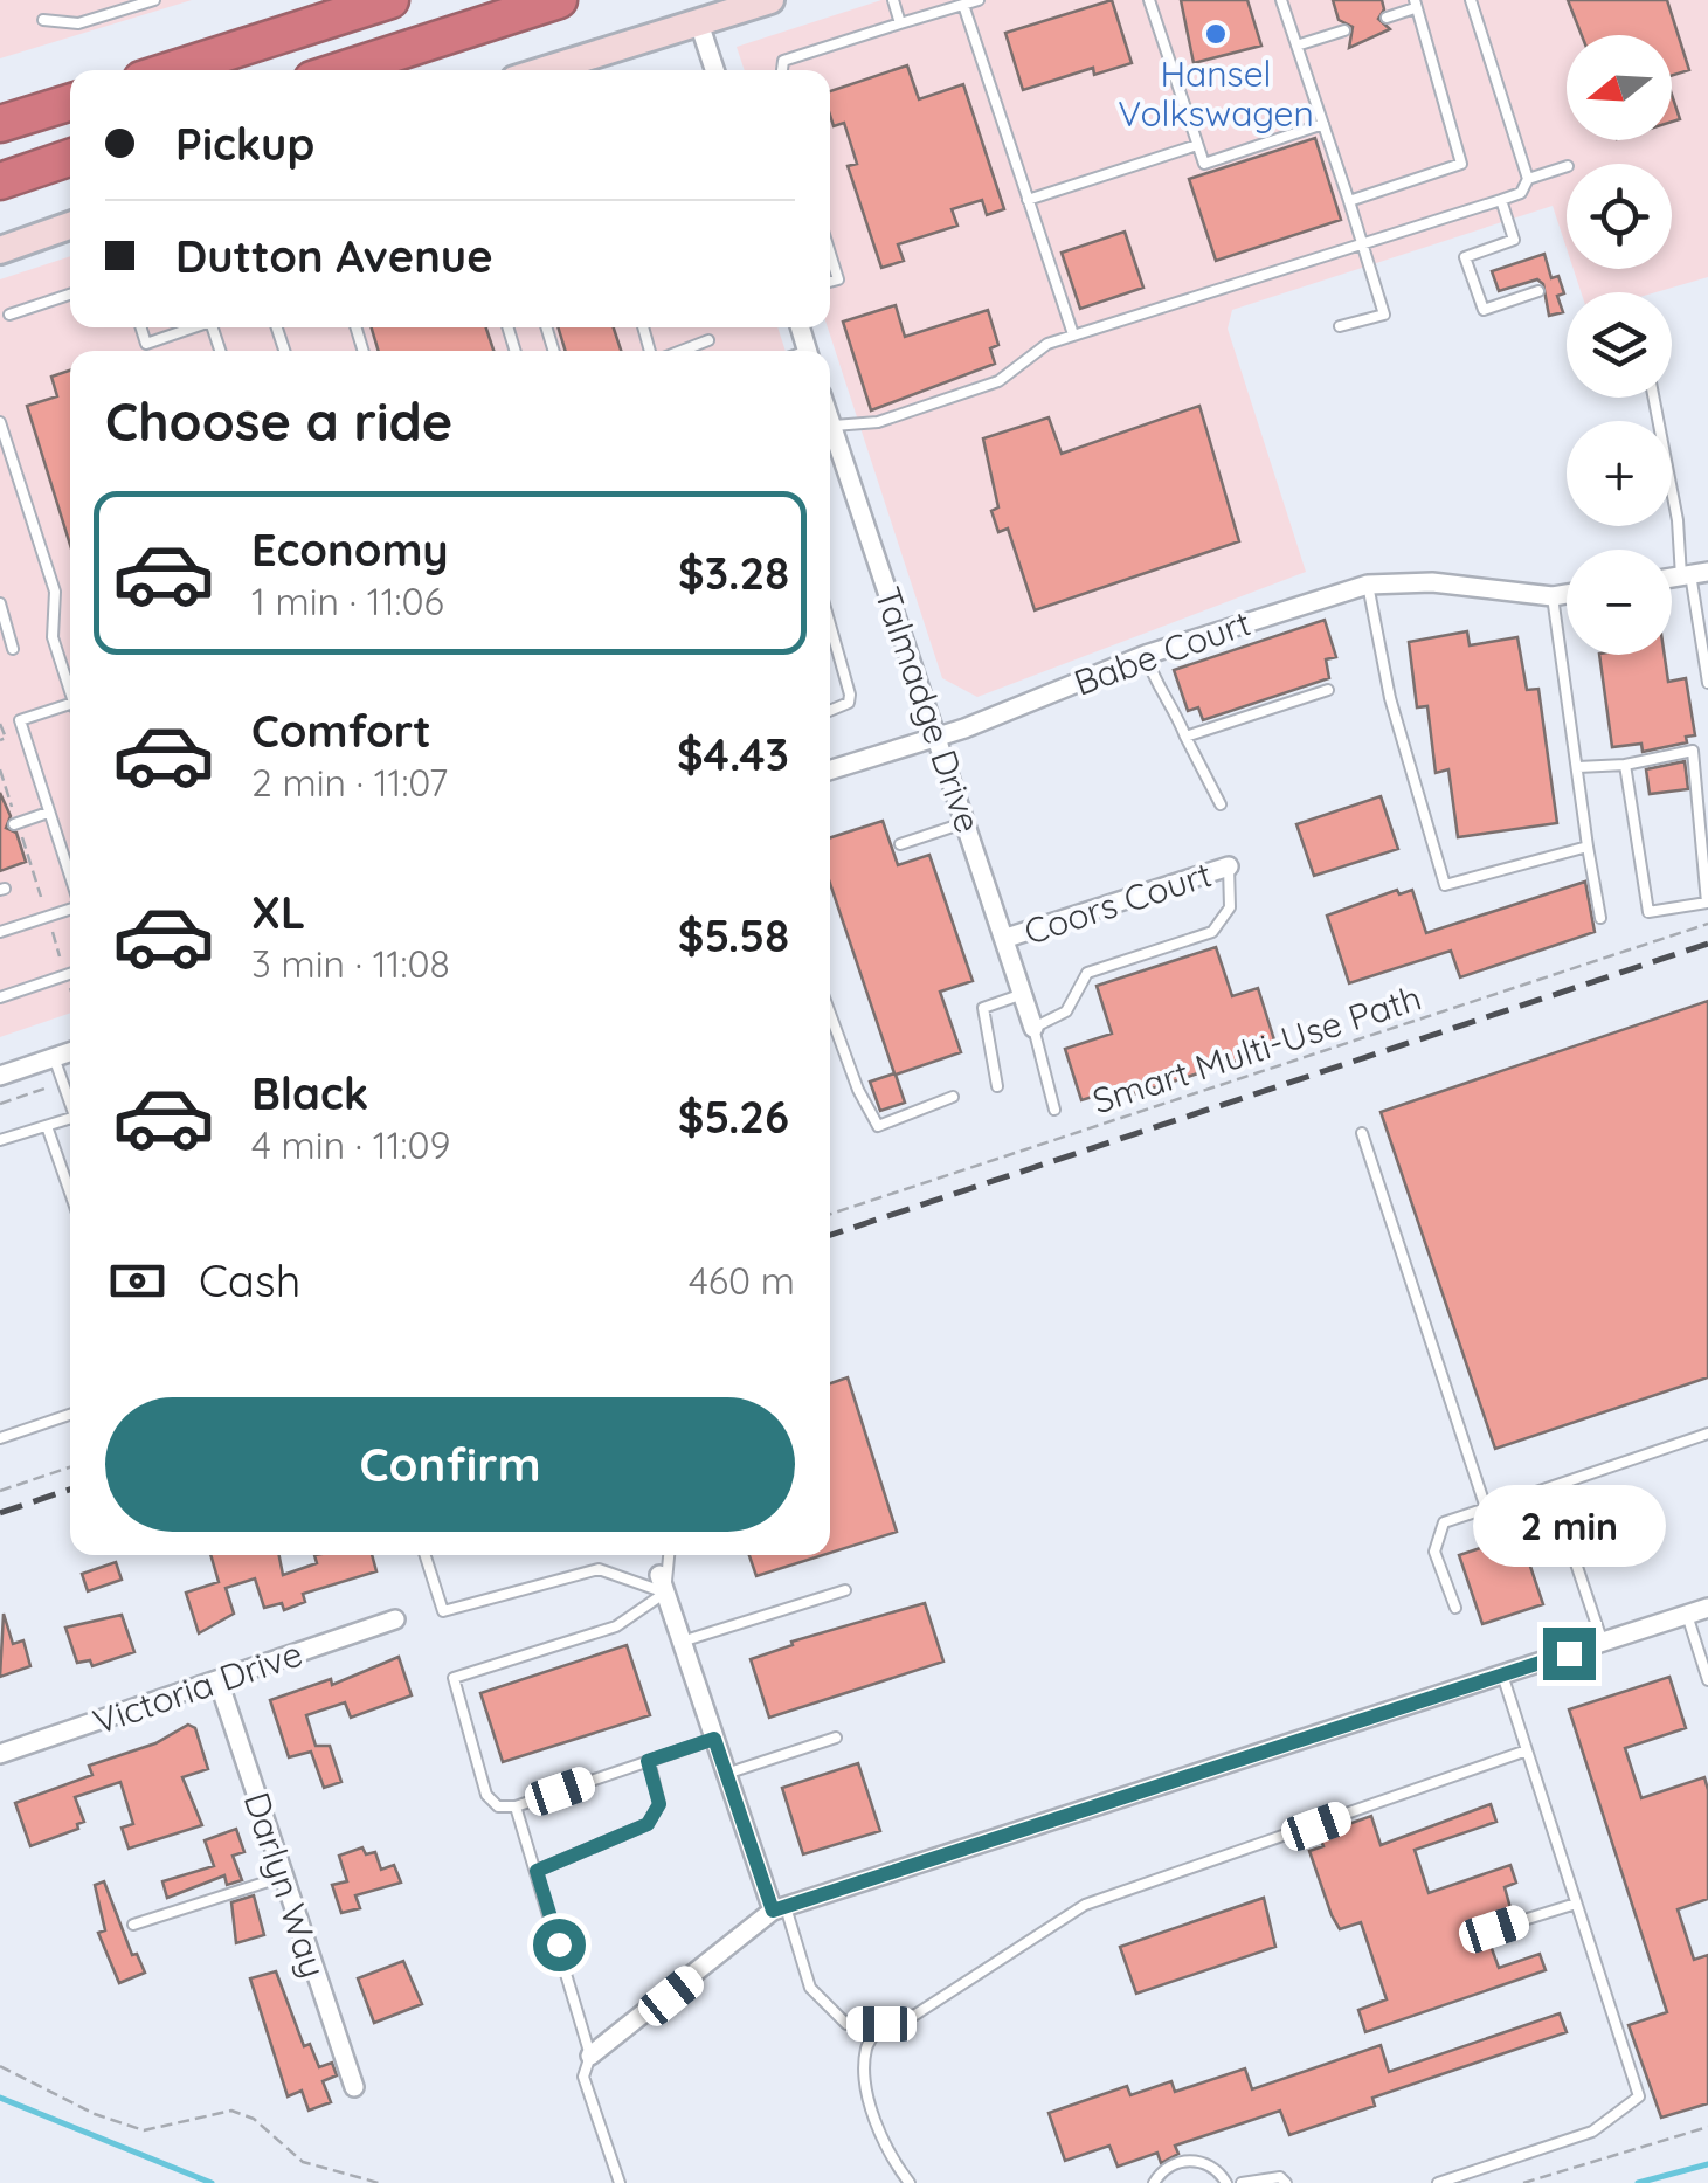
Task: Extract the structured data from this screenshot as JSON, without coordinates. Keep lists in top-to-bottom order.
{
  "streets": {
    "street": [
      "Babe Court",
      "Talmadge Drive",
      "Coors Court",
      "Victoria Drive",
      "Darlyn Way"
    ],
    "path": ["Smart Multi-Use Path"]
  },
  "crossings": [
    ["Babe Court", "Talmadge Drive"],
    ["Talmadge Drive", "Coors Court"],
    ["Victoria Drive", "Darlyn Way"]
  ],
  "places": ["Hansel Volkswagen"],
  "north": "left",
  "page": {
    "map_buttons": ["+", "−"],
    "banner": ["Pickup", "Dutton Avenue"],
    "heading": "Choose a ride",
    "list": [
      {
        "name": "Economy",
        "note": "1 min · 11:06",
        "value": "$3.28"
      },
      {
        "name": "Comfort",
        "note": "2 min · 11:07",
        "value": "$4.43"
      },
      {
        "name": "XL",
        "note": "3 min · 11:08",
        "value": "$5.58"
      },
      {
        "name": "Black",
        "note": "4 min · 11:09",
        "value": "$5.26"
      }
    ],
    "pay": ["Cash", "460 m"],
    "buttons": "Confirm",
    "bubble": "2 min"
  }
}
